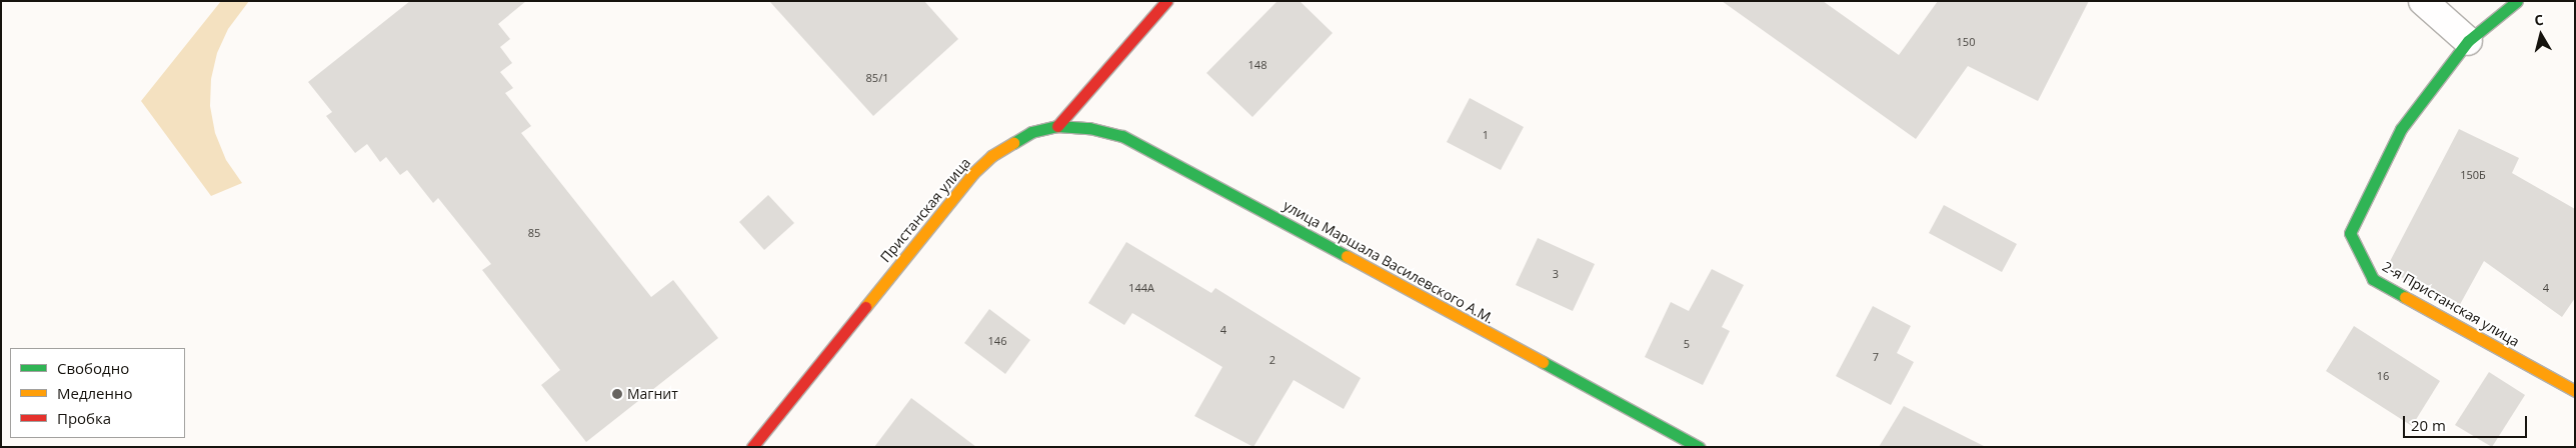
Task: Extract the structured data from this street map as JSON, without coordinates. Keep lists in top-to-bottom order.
{
  "streets": {
    "street": ["Пристанская улица", "улица Маршала Василевского А.М.", "2-я Пристанская улица"]
  },
  "crossings": [
    ["Пристанская улица", "улица Маршала Василевского А.М."]
  ],
  "places": ["Магнит"],
  "house_numbers": [
    "150",
    "148",
    "85/1",
    "1",
    "150Б",
    "85",
    "3",
    "144А",
    "4",
    "4",
    "146",
    "5",
    "7",
    "2",
    "16"
  ],
  "legend": ["Свободно", "Медленно", "Пробка"],
  "scale_bar": "20 m",
  "north": "top"
}
